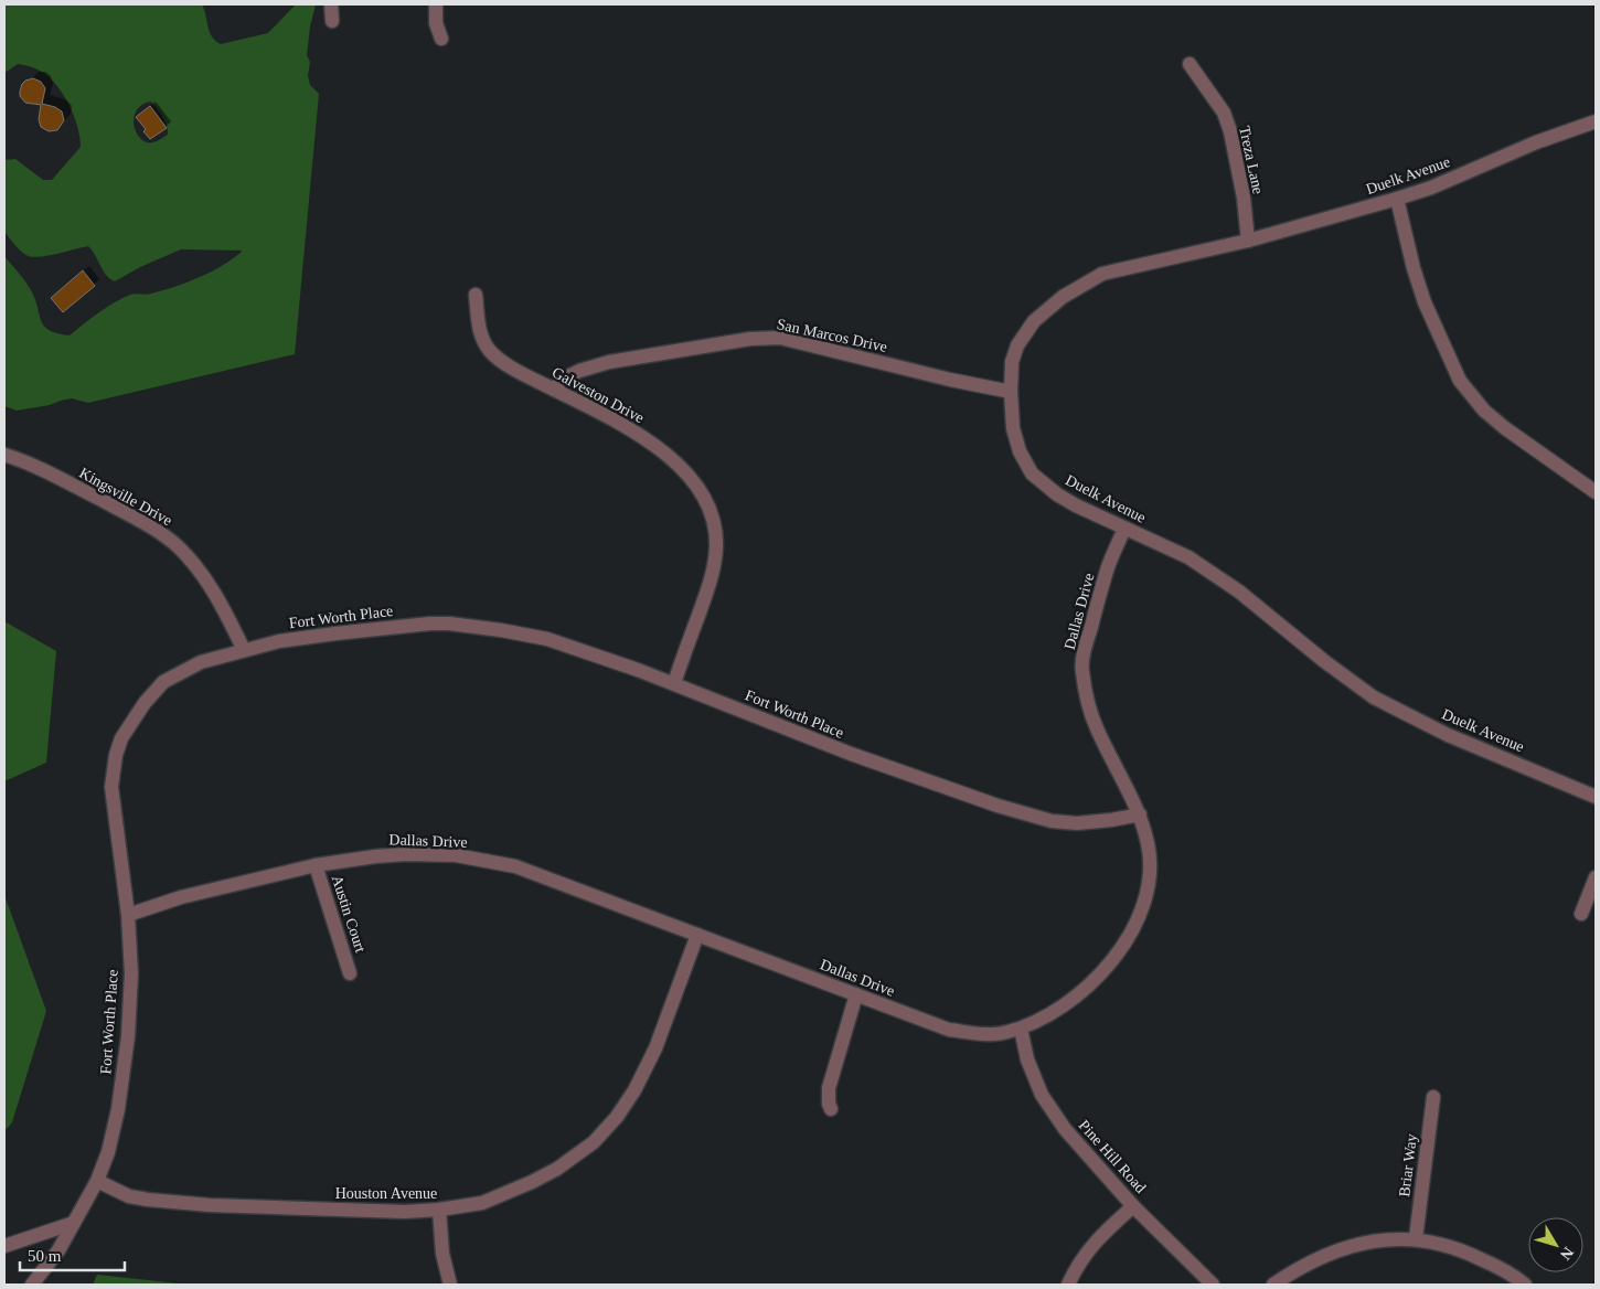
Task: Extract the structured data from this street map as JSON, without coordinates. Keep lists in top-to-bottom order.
{
  "streets": {
    "street": [
      "Treza Lane",
      "Duelk Avenue",
      "San Marcos Drive",
      "Galveston Drive",
      "Kingsville Drive",
      "Dallas Drive",
      "Fort Worth Place",
      "Austin Court",
      "Pine Hill Road",
      "Briar Way",
      "Houston Avenue"
    ]
  },
  "crossings": [
    ["Treza Lane", "Duelk Avenue"],
    ["Duelk Avenue", "San Marcos Drive"],
    ["Duelk Avenue", "Dallas Drive"],
    ["San Marcos Drive", "Galveston Drive"],
    ["Galveston Drive", "Fort Worth Place"],
    ["Kingsville Drive", "Fort Worth Place"],
    ["Dallas Drive", "Fort Worth Place"],
    ["Dallas Drive", "Austin Court"],
    ["Dallas Drive", "Pine Hill Road"],
    ["Dallas Drive", "Houston Avenue"],
    ["Fort Worth Place", "Houston Avenue"]
  ],
  "scale_bar": "50 m",
  "north": "bottom right"
}
